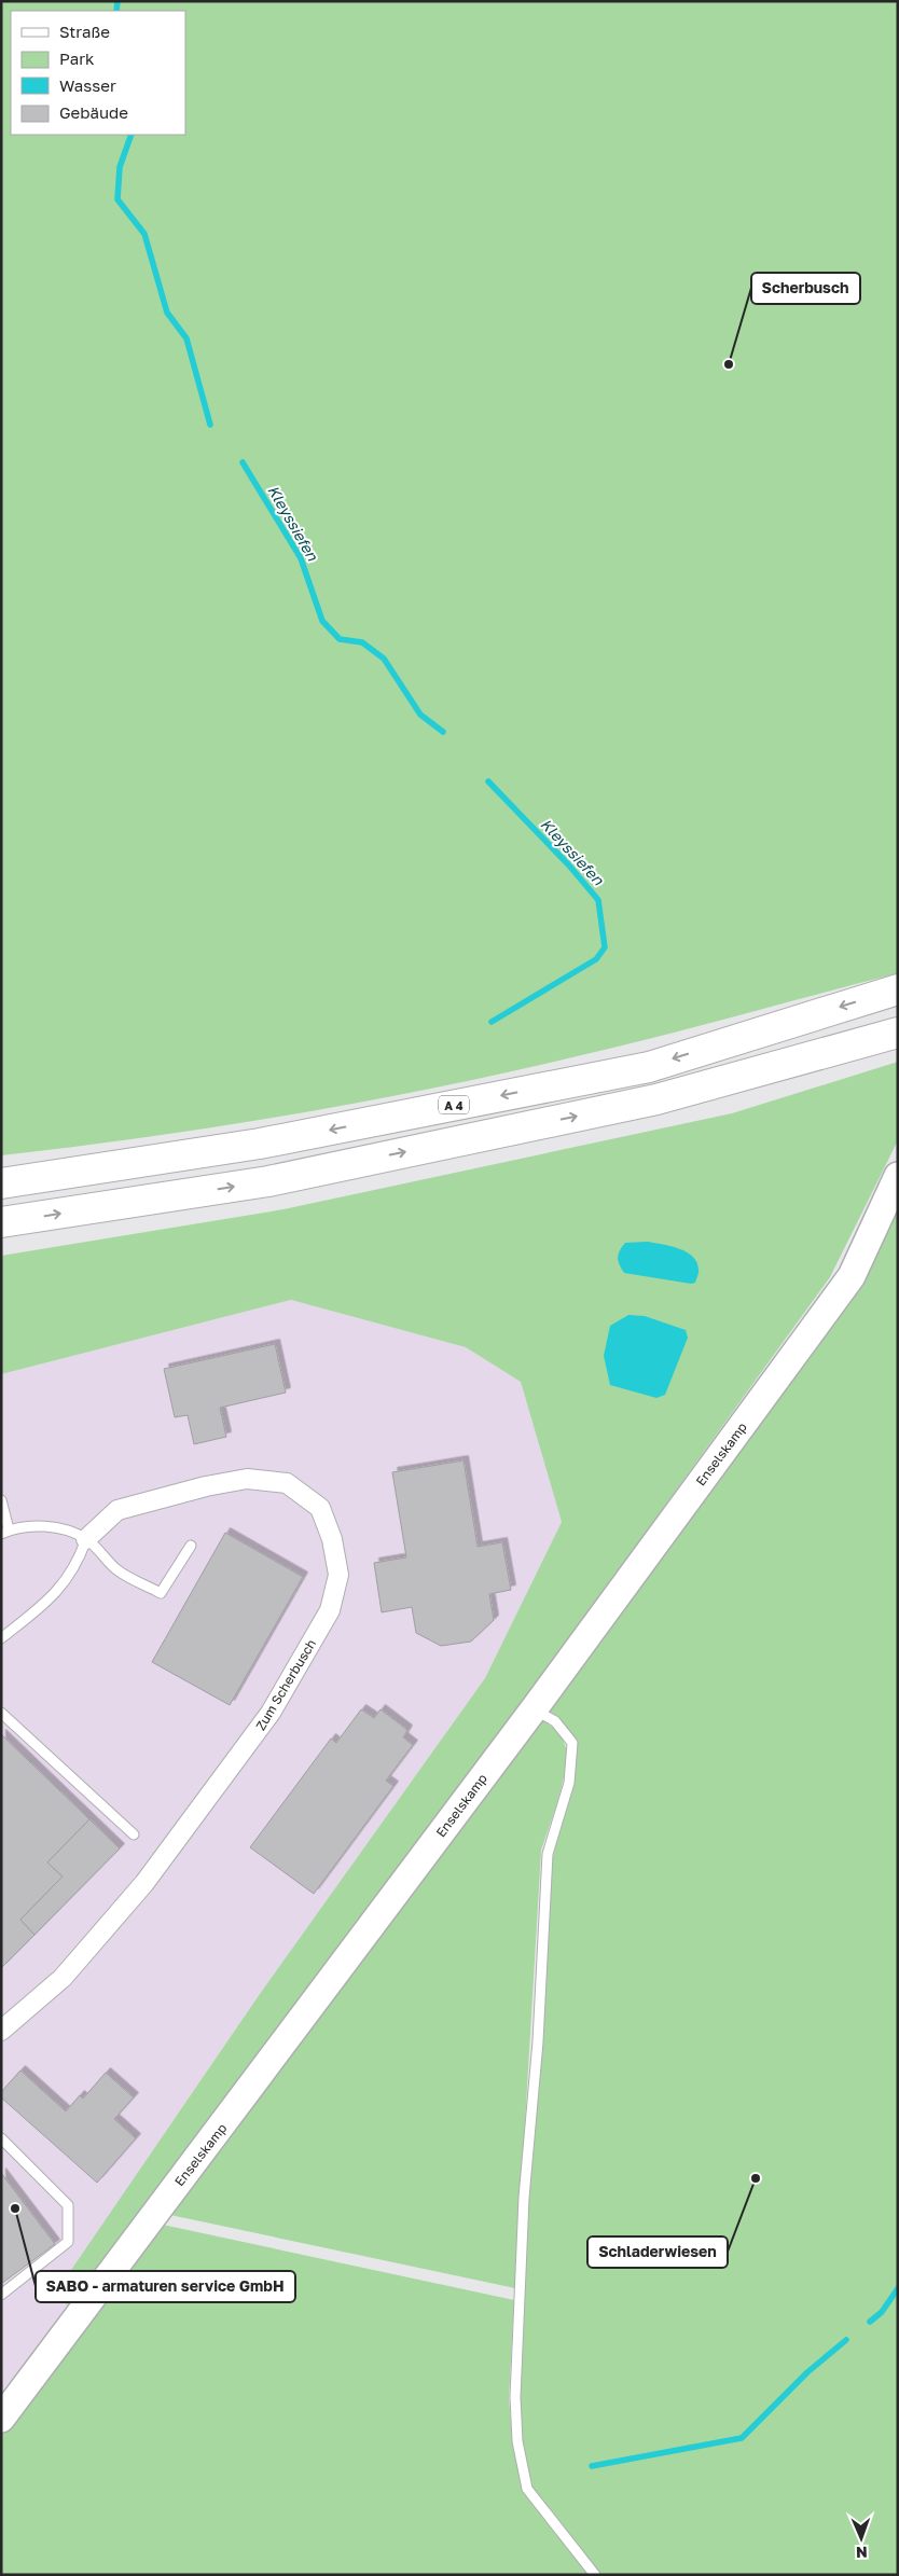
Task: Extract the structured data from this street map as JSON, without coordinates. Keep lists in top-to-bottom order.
{
  "streets": {
    "highway": ["A 4"],
    "main road": ["Enselskamp"],
    "street": ["Zum Scherbusch"]
  },
  "water": ["Kleyssiefen"],
  "places": ["Scherbusch", "Schladerwiesen", "SABO - armaturen service GmbH"],
  "legend": [
    "Straße",
    "Park",
    "Wasser",
    "Gebäude"
  ],
  "north": "bottom"
}
